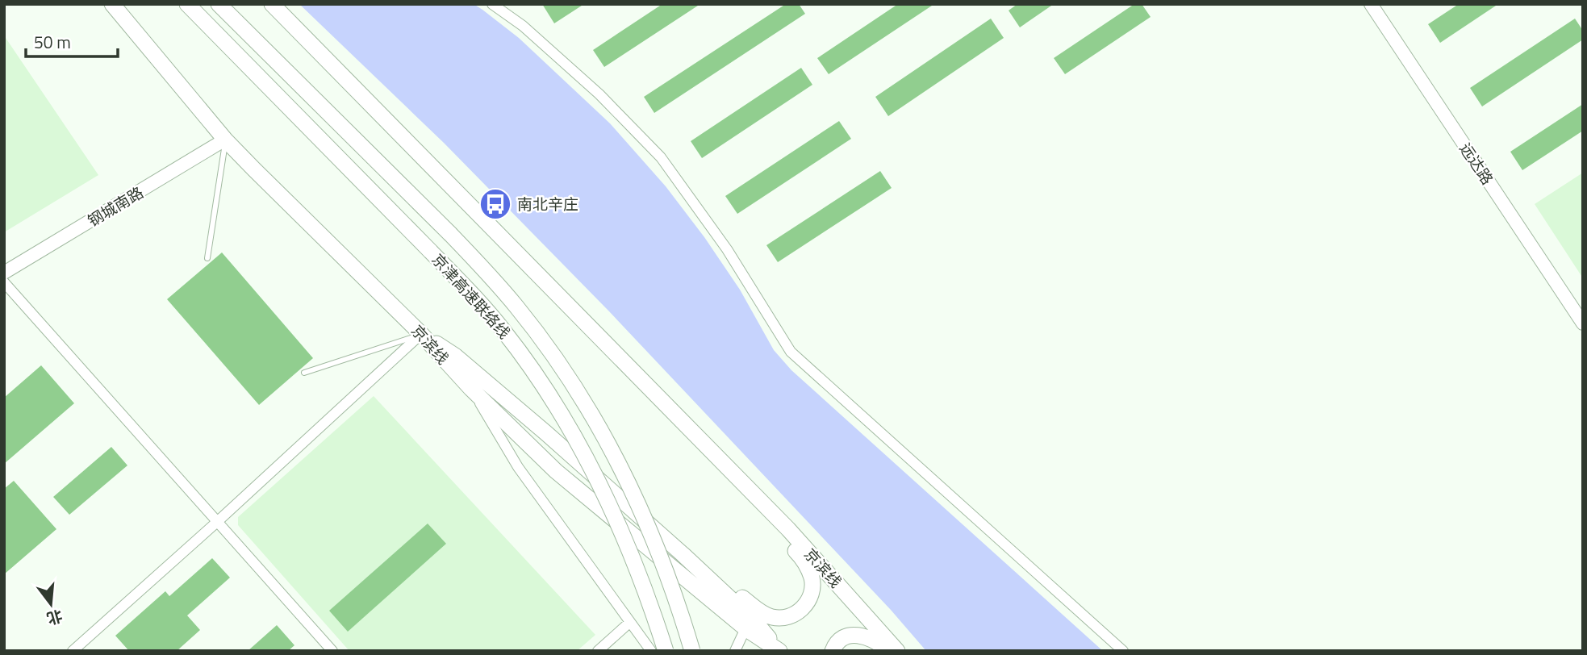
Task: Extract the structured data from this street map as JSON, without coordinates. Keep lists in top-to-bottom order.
{
  "streets": {
    "highway": ["京津高速联络线", "京滨线"],
    "street": ["远达路", "钢城南路"]
  },
  "crossings": [
    ["钢城南路", "京滨线"]
  ],
  "places": {
    "bus stop": ["南北辛庄"]
  },
  "scale_bar": "50 m",
  "north": "bottom"
}
